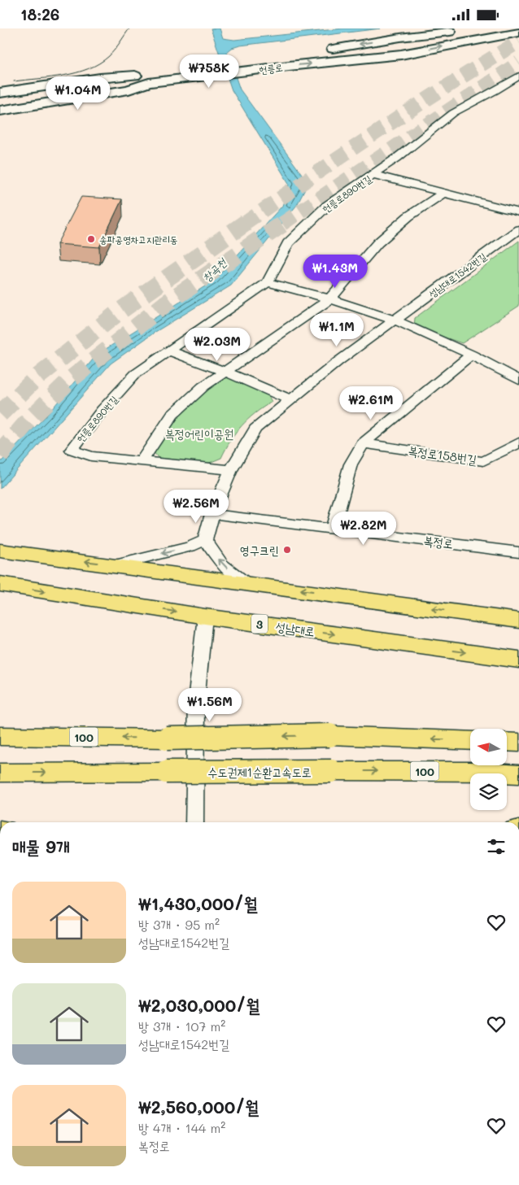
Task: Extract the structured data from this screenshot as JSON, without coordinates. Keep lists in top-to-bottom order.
{
  "streets": {
    "main road": [
      "헌릉로",
      "3",
      "성남대로",
      "100",
      "수도권제1순환고속도로"
    ],
    "street": [
      "헌릉로890번길",
      "성남대로1542번길",
      "복정로158번길",
      "복정로"
    ]
  },
  "crossings": [
    ["헌릉로890번길", "성남대로1542번길"],
    ["성남대로1542번길", "복정로"]
  ],
  "water": ["창곡천"],
  "parks": ["복정어린이공원"],
  "places": ["송파공영차고지관리동", "영구크린"],
  "north": "left",
  "page": {
    "status": "18:26",
    "price": [
      "₩758K",
      "₩1.04M",
      "₩1.43M",
      "₩1.1M",
      "₩2.03M",
      "₩2.61M",
      "₩2.56M",
      "₩2.82M",
      "₩1.56M"
    ],
    "heading": "매물 9개",
    "list": [
      {
        "name": "₩1,430,000/월",
        "note": "방 3개 · 95 m² · 성남대로1542번길"
      },
      {
        "name": "₩2,030,000/월",
        "note": "방 3개 · 107 m² · 성남대로1542번길"
      },
      {
        "name": "₩2,560,000/월",
        "note": "방 4개 · 144 m² · 복정로"
      }
    ]
  }
}
